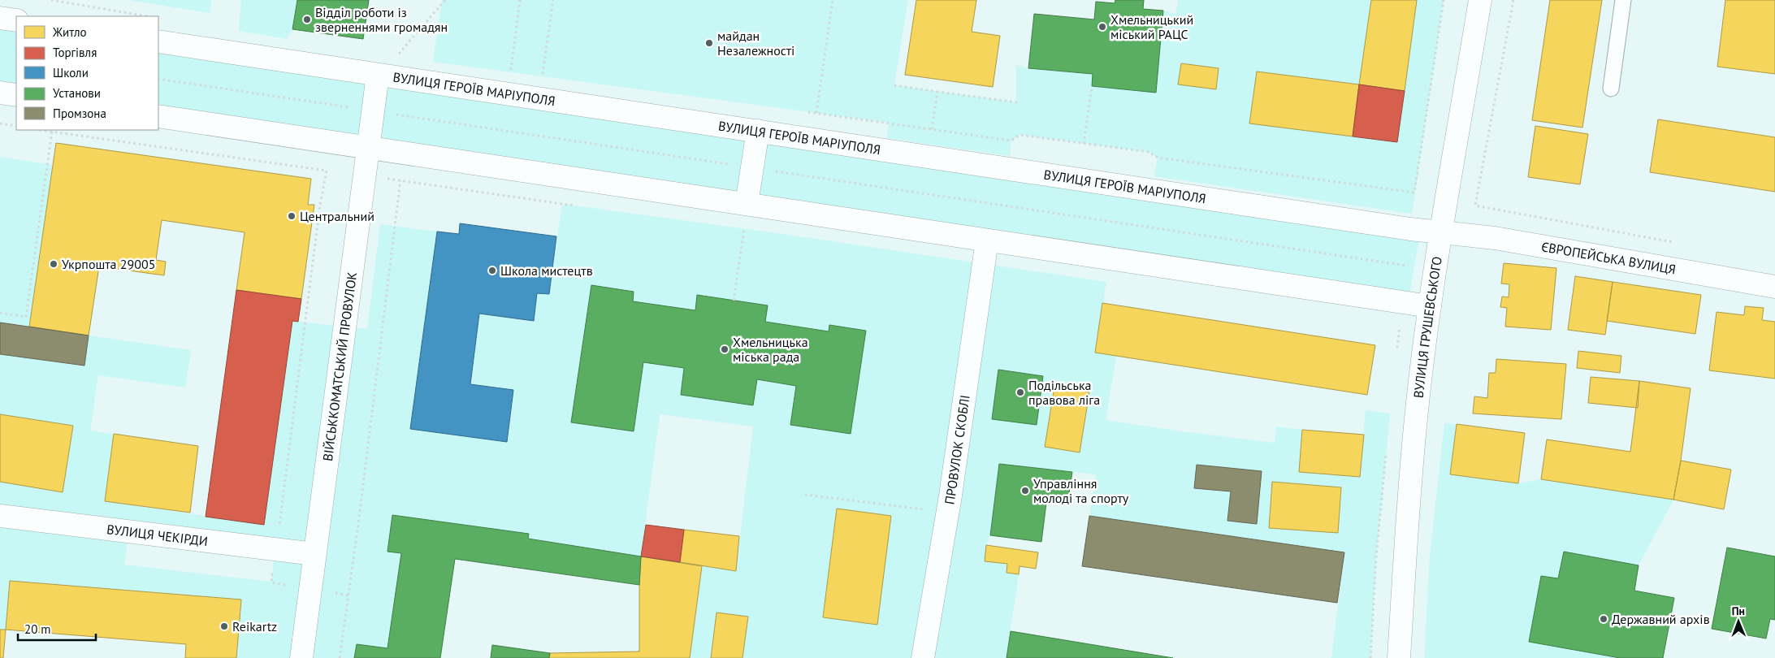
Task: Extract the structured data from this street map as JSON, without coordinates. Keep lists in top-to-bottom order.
{
  "streets": {
    "street": [
      "ВУЛИЦЯ ГЕРОЇВ МАРІУПОЛЯ",
      "ЄВРОПЕЙСЬКА ВУЛИЦЯ",
      "ВУЛИЦЯ ГРУШЕВСЬКОГО",
      "ВІЙСЬККОМАТСЬКИЙ ПРОВУЛОК",
      "ПРОВУЛОК СКОБЛІ",
      "ВУЛИЦЯ ЧЕКІРДИ"
    ]
  },
  "crossings": [
    ["ВУЛИЦЯ ГЕРОЇВ МАРІУПОЛЯ", "ЄВРОПЕЙСЬКА ВУЛИЦЯ"],
    ["ВУЛИЦЯ ГЕРОЇВ МАРІУПОЛЯ", "ВУЛИЦЯ ГРУШЕВСЬКОГО"],
    ["ВУЛИЦЯ ГЕРОЇВ МАРІУПОЛЯ", "ВІЙСЬККОМАТСЬКИЙ ПРОВУЛОК"],
    ["ЄВРОПЕЙСЬКА ВУЛИЦЯ", "ВУЛИЦЯ ГРУШЕВСЬКОГО"],
    ["ВІЙСЬККОМАТСЬКИЙ ПРОВУЛОК", "ВУЛИЦЯ ЧЕКІРДИ"]
  ],
  "places": [
    "Відділ роботи із зверненнями громадян",
    "Хмельницький міський РАЦС",
    "майдан Незалежності",
    "Центральний",
    "Укрпошта 29005",
    "Школа мистецтв",
    "Хмельницька міська рада",
    "Подільська правова ліга",
    "Управління молоді та спорту",
    "Державний архів",
    "Reikartz"
  ],
  "legend": [
    "Житло",
    "Торгівля",
    "Школи",
    "Установи",
    "Промзона"
  ],
  "scale_bar": "20 m",
  "north": "top"
}
